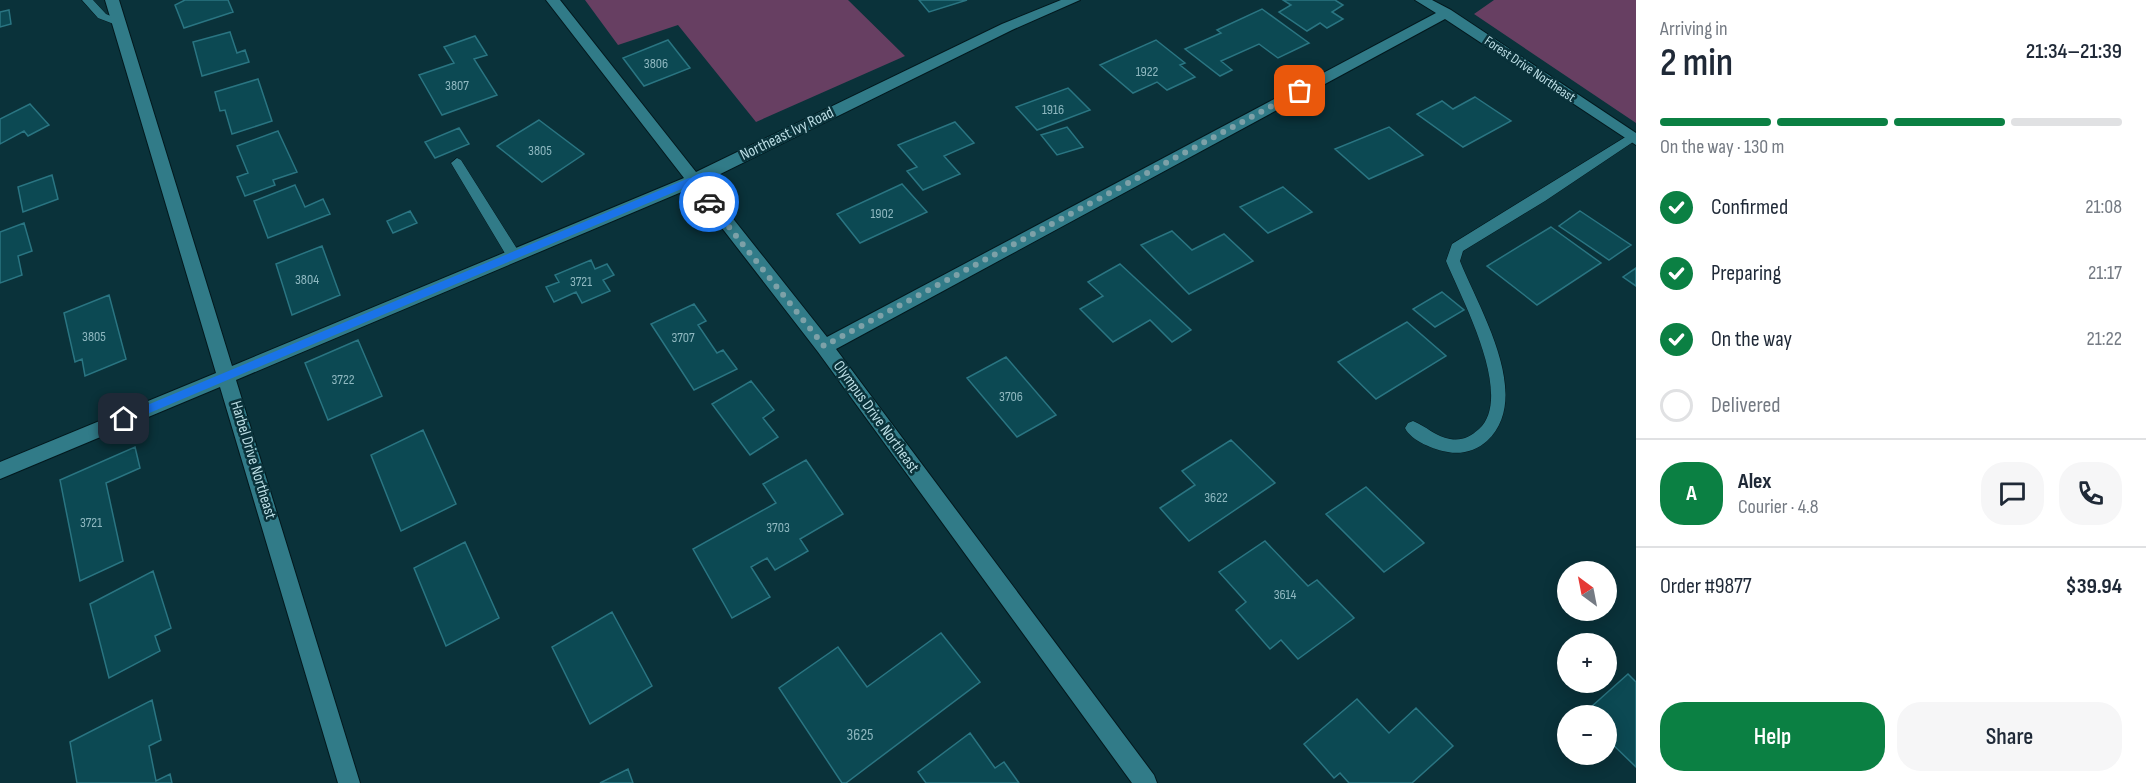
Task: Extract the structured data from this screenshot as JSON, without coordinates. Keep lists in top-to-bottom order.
{
  "streets": {
    "street": [
      "Forest Drive Northeast",
      "Northeast Ivy Road",
      "Olympus Drive Northeast",
      "Harbel Drive Northeast"
    ]
  },
  "crossings": [
    ["Northeast Ivy Road", "Olympus Drive Northeast"],
    ["Northeast Ivy Road", "Harbel Drive Northeast"]
  ],
  "house_numbers": [
    "3806",
    "1922",
    "3807",
    "1916",
    "3805",
    "1902",
    "3804",
    "3721",
    "3805",
    "3707",
    "3722",
    "3706",
    "3622",
    "3721",
    "3703",
    "3614",
    "3625"
  ],
  "north": "top left",
  "page": {
    "heading": ["2 min", "Arriving in", "21:34–21:39"],
    "panel": [
      "Alex",
      "Courier · 4.8",
      "Order #9877",
      "$39.94"
    ],
    "bar": "On the way · 130 m",
    "list": [
      ["Confirmed", "21:08"],
      ["Preparing", "21:17"],
      ["On the way", "21:22"],
      "Delivered"
    ],
    "round": "A",
    "map_buttons": ["+", "−"],
    "buttons": ["Help", "Share"]
  }
}
